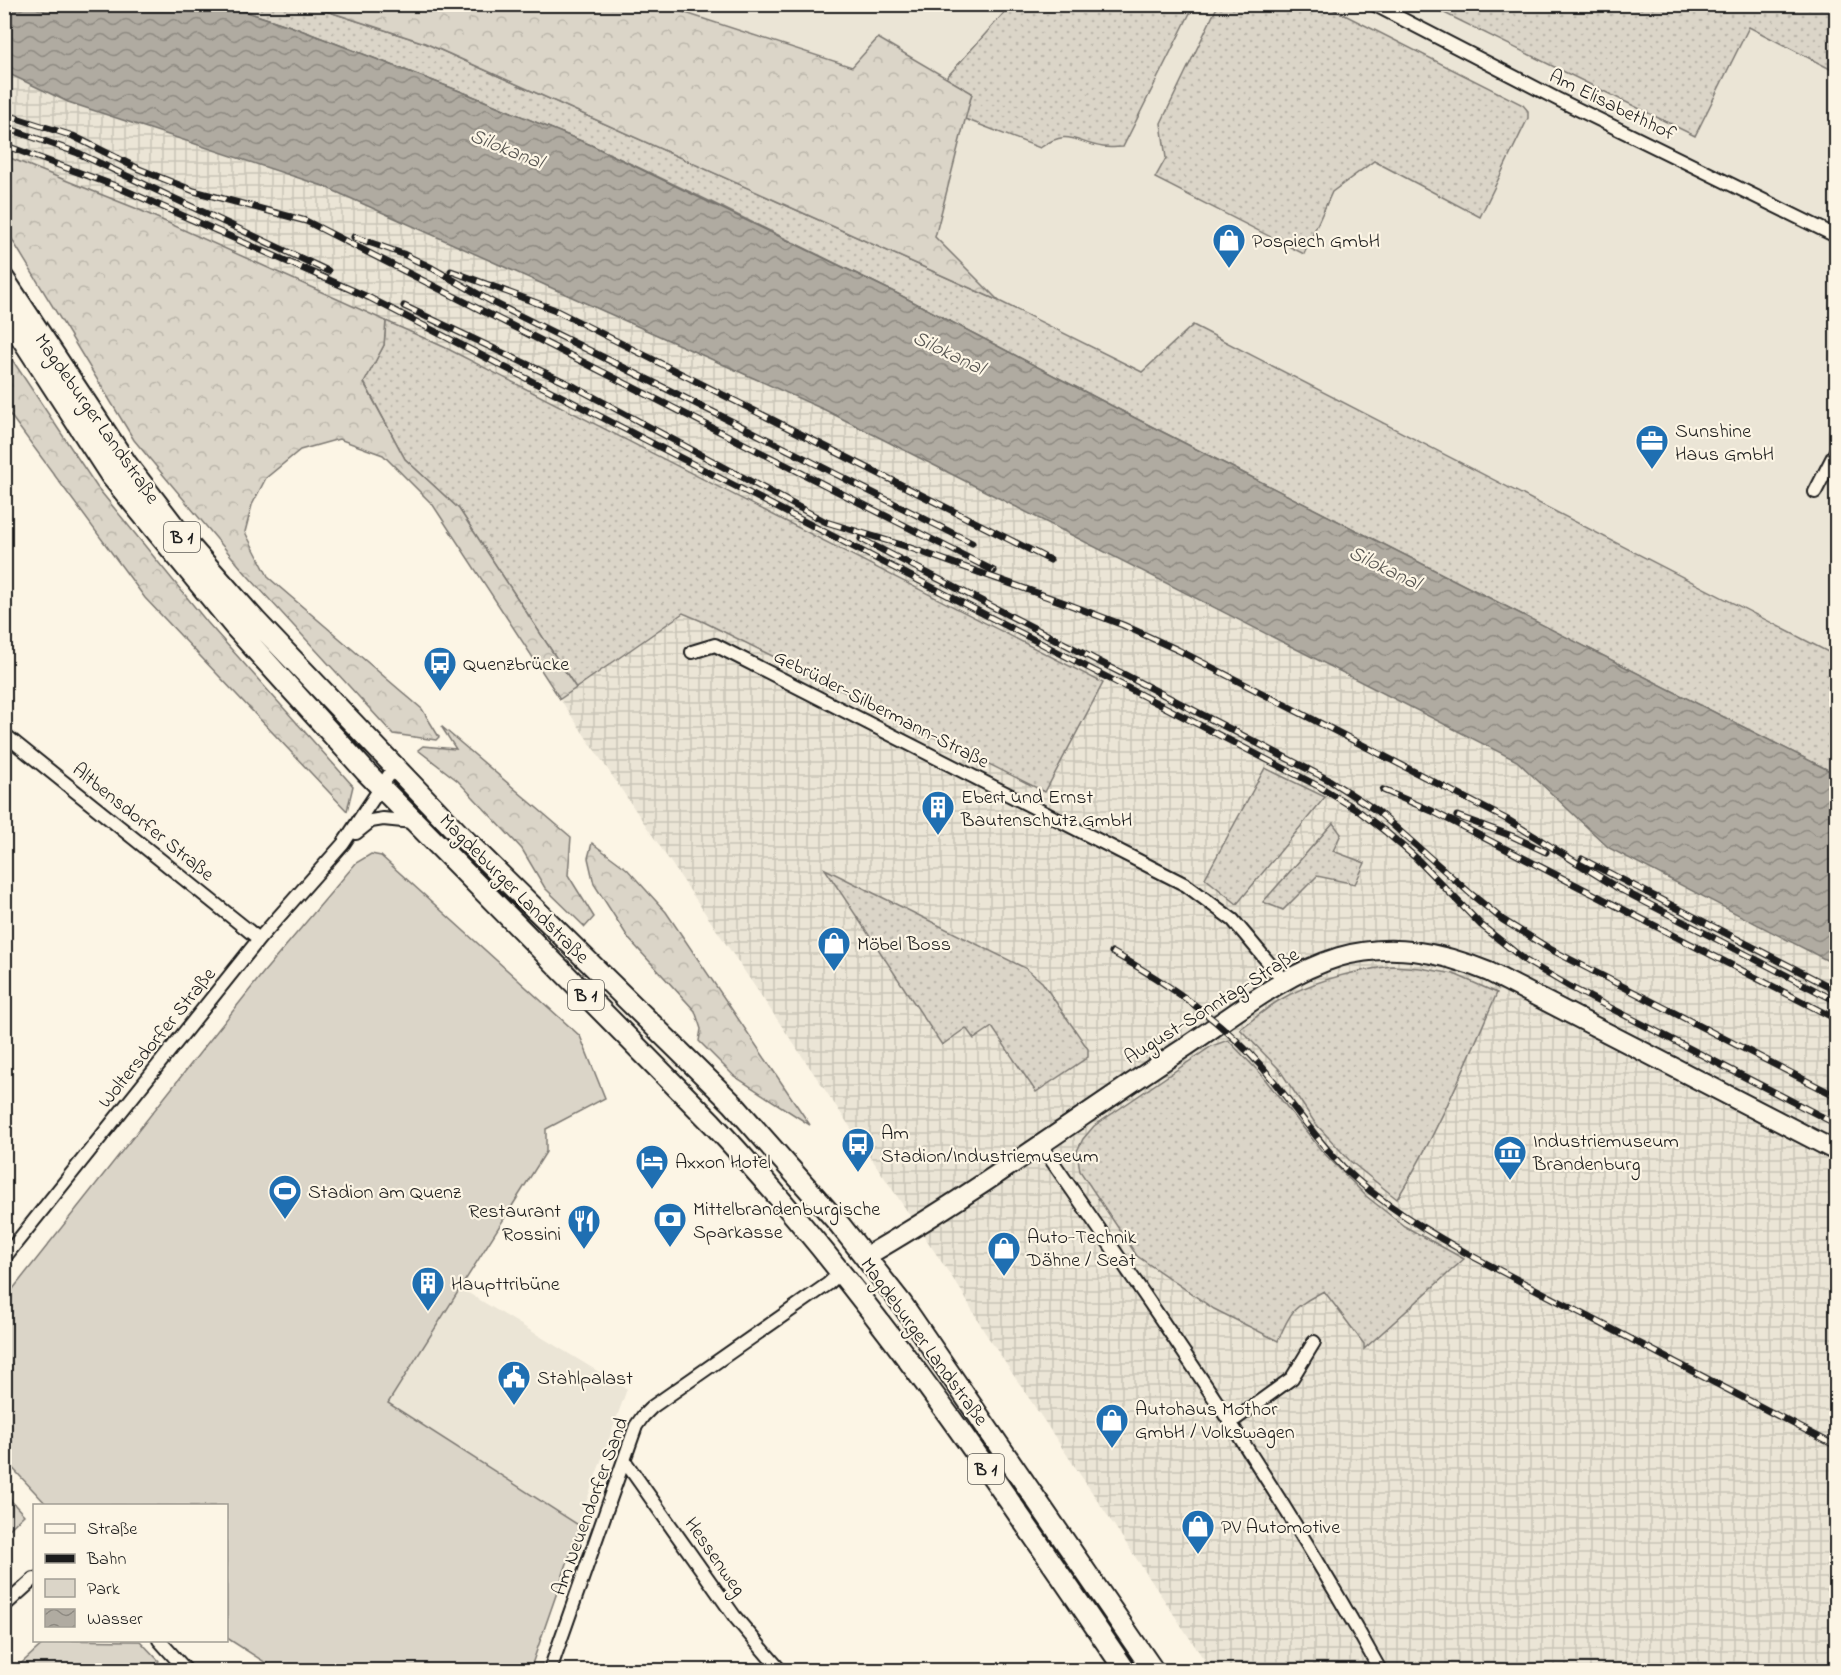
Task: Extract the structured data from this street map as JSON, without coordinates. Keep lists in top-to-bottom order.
{
  "streets": {
    "main road": ["Magdeburger Landstraße", "B 1"],
    "street": [
      "Am Elisabethhof",
      "Gebrüder-Silbermann-Straße",
      "Altbensdorfer Straße",
      "August-Sonntag-Straße",
      "Woltersdorfer Straße",
      "Am Neuendorfer Sand",
      "Hessenweg"
    ]
  },
  "crossings": [
    ["Magdeburger Landstraße", "August-Sonntag-Straße"],
    ["Magdeburger Landstraße", "Woltersdorfer Straße"],
    ["Magdeburger Landstraße", "Am Neuendorfer Sand"],
    ["Gebrüder-Silbermann-Straße", "August-Sonntag-Straße"],
    ["Altbensdorfer Straße", "Woltersdorfer Straße"],
    ["Am Neuendorfer Sand", "Hessenweg"]
  ],
  "water": ["Silokanal"],
  "places": {
    "shop": [
      "Pospiech GmbH",
      "Möbel Boss",
      "Auto-Technik Dähne / Seat",
      "Autohaus Mothor GmbH / Volkswagen",
      "PV Automotive"
    ],
    "office": ["Sunshine Haus GmbH"],
    "bus stop": ["Quenzbrücke", "Am Stadion/Industriemuseum"],
    "building": ["Ebert und Ernst Bautenschutz GmbH", "Haupttribüne"],
    "museum": ["Industriemuseum Brandenburg"],
    "hotel": ["Axxon Hotel"],
    "sports": ["Stadion am Quenz"],
    "bank": ["Mittelbrandenburgische Sparkasse"],
    "restaurant": ["Restaurant Rossini"],
    "public building": ["Stahlpalast"]
  },
  "legend": [
    "Straße",
    "Bahn",
    "Park",
    "Wasser"
  ]
}
